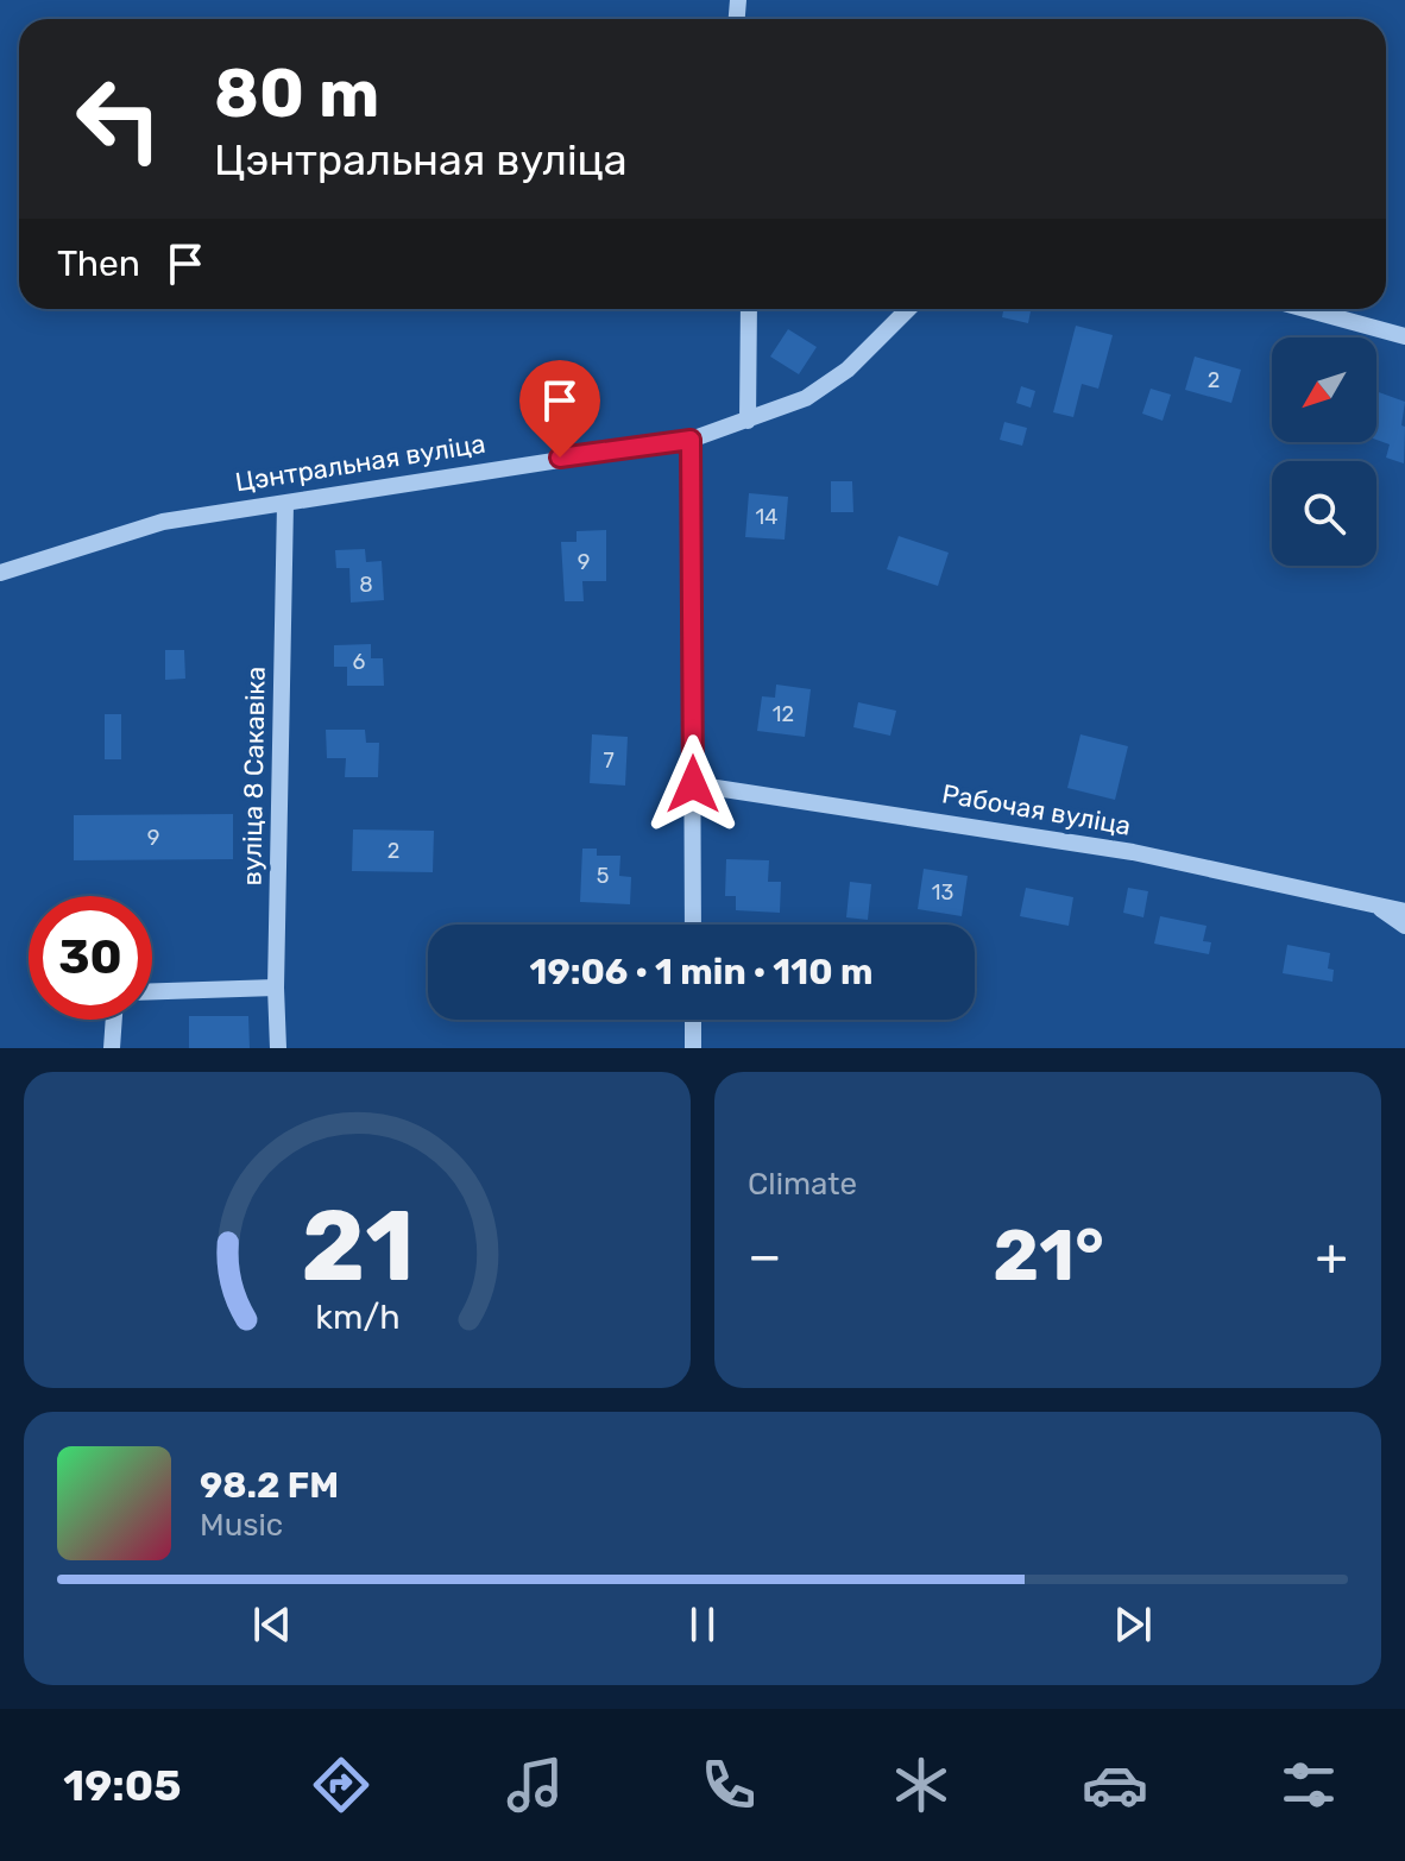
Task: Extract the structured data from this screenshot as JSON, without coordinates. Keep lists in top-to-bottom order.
{
  "streets": {
    "street": ["Цэнтральная вуліца", "вуліца 8 Сакавіка", "Рабочая вуліца"]
  },
  "crossings": [
    ["Цэнтральная вуліца", "вуліца 8 Сакавіка"]
  ],
  "house_numbers": [
    "2",
    "14",
    "9",
    "8",
    "6",
    "12",
    "7",
    "9",
    "2",
    "5",
    "13"
  ],
  "north": "bottom left",
  "page": {
    "turn": ["80 m", "Цэнтральная вуліца"],
    "then": "Then",
    "limit": "30",
    "trip": "19:06 · 1 min · 110 m",
    "tile": "Climate",
    "heat": ["−", "21°", "+"],
    "song": ["98.2 FM", "Music"],
    "tabs": "19:05",
    "gauge": ["21", "km/h"]
  }
}
